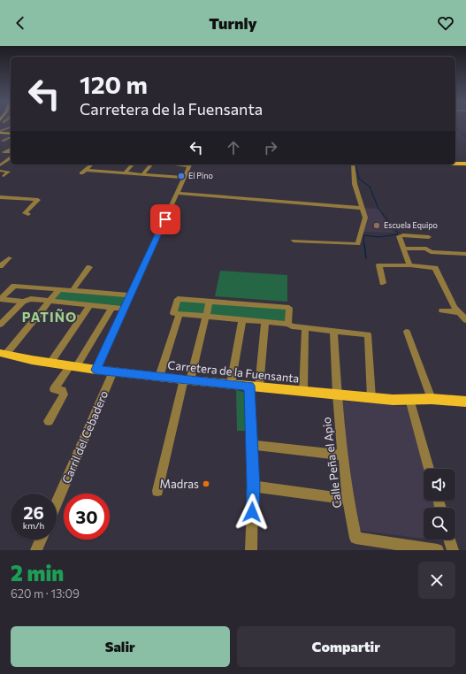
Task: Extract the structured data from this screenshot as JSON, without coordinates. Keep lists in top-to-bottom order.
{
  "streets": {
    "main road": ["Carretera de la Fuensanta"],
    "street": ["Carril del Cebadero", "Calle Peña el Apio"]
  },
  "crossings": [
    ["Carretera de la Fuensanta", "Carril del Cebadero"],
    ["Carretera de la Fuensanta", "Calle Peña el Apio"]
  ],
  "districts": ["PATIÑO"],
  "places": ["El Pino", "Escuela Equipo", "Madras"],
  "page": {
    "header": "Turnly",
    "turn": ["120 m", "Carretera de la Fuensanta"],
    "speed": "26 km/h",
    "limit": "30",
    "heading": ["2 min", "620 m · 13:09"],
    "buttons": ["Salir", "Compartir"]
  }
}
